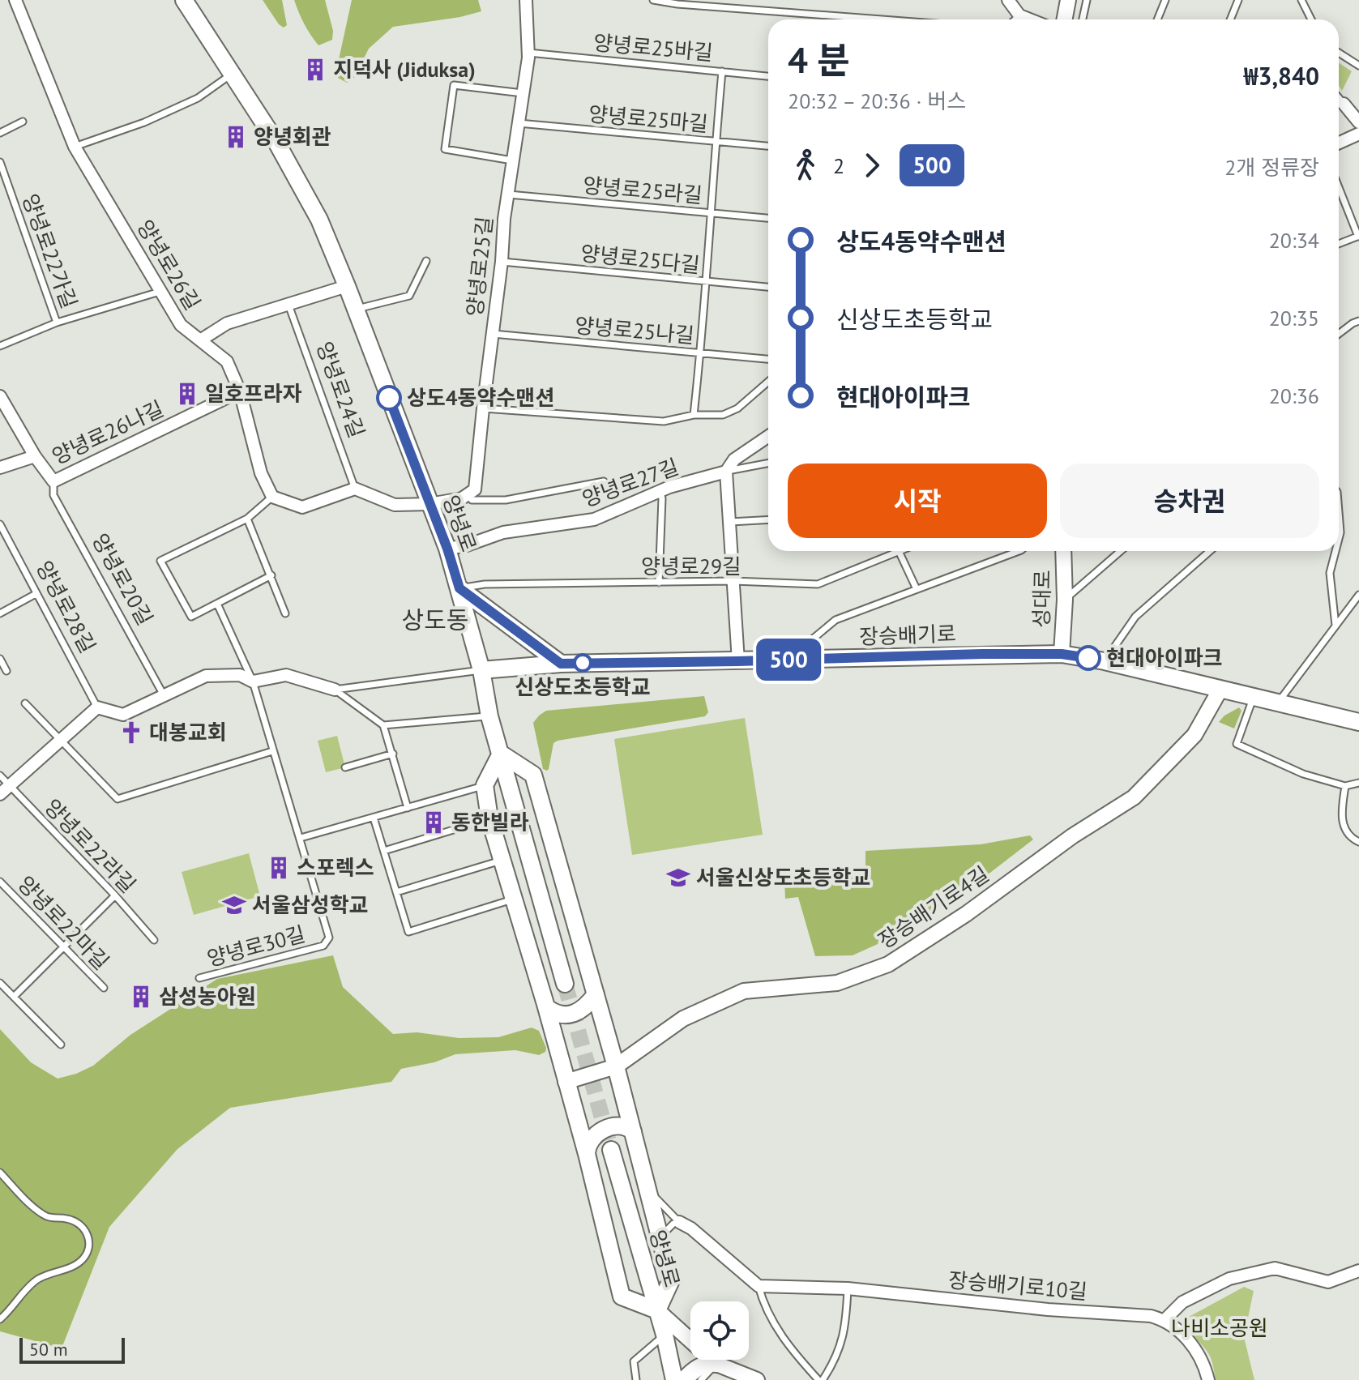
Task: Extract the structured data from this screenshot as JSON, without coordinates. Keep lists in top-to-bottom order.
{
  "streets": {
    "main road": ["양녕로", "장승배기로"],
    "street": [
      "양녕로26길",
      "양녕로25길",
      "양녕로26나길",
      "양녕로27길",
      "성대로",
      "장승배기로4길",
      "장승배기로10길"
    ],
    "lane": [
      "양녕로25바길",
      "양녕로25마길",
      "양녕로25라길",
      "양녕로22가길",
      "양녕로25다길",
      "양녕로25나길",
      "양녕로24길",
      "양녕로29길",
      "양녕로20길",
      "양녕로28길",
      "양녕로22라길",
      "양녕로22마길",
      "양녕로30길"
    ]
  },
  "crossings": [
    ["양녕로25바길", "양녕로25길"],
    ["양녕로25마길", "양녕로25길"],
    ["양녕로25라길", "양녕로25길"],
    ["양녕로22가길", "양녕로26길"],
    ["양녕로25다길", "양녕로25길"],
    ["양녕로26길", "양녕로26나길"],
    ["양녕로25길", "양녕로25나길"],
    ["양녕로26나길", "양녕로20길"],
    ["양녕로27길", "양녕로"],
    ["양녕로", "양녕로29길"],
    ["양녕로", "장승배기로"],
    ["성대로", "장승배기로"],
    ["장승배기로", "장승배기로4길"]
  ],
  "districts": ["상도동"],
  "parks": ["나비소공원"],
  "places": {
    "building": [
      "지덕사 (Jiduksa)",
      "양녕회관",
      "일호프라자",
      "동한빌라",
      "스포렉스",
      "삼성농아원"
    ],
    "other": ["상도4동약수맨션", "현대아이파크", "신상도초등학교"],
    "church": ["대봉교회"],
    "school or university": ["서울신상도초등학교", "서울삼성학교"]
  },
  "lines": ["bus line 500"],
  "scale_bar": "50 m",
  "page": {
    "on_map": "500",
    "heading": ["4 분", "20:32 – 20:36 · 버스", "₩3,840"],
    "legs": ["2", "500", "2개 정류장"],
    "list": [
      {
        "name": "상도4동약수맨션",
        "value": "20:34"
      },
      {
        "name": "신상도초등학교",
        "value": "20:35"
      },
      {
        "name": "현대아이파크",
        "value": "20:36"
      }
    ],
    "buttons": ["시작", "승차권"],
    "scale": "50 m"
  }
}
